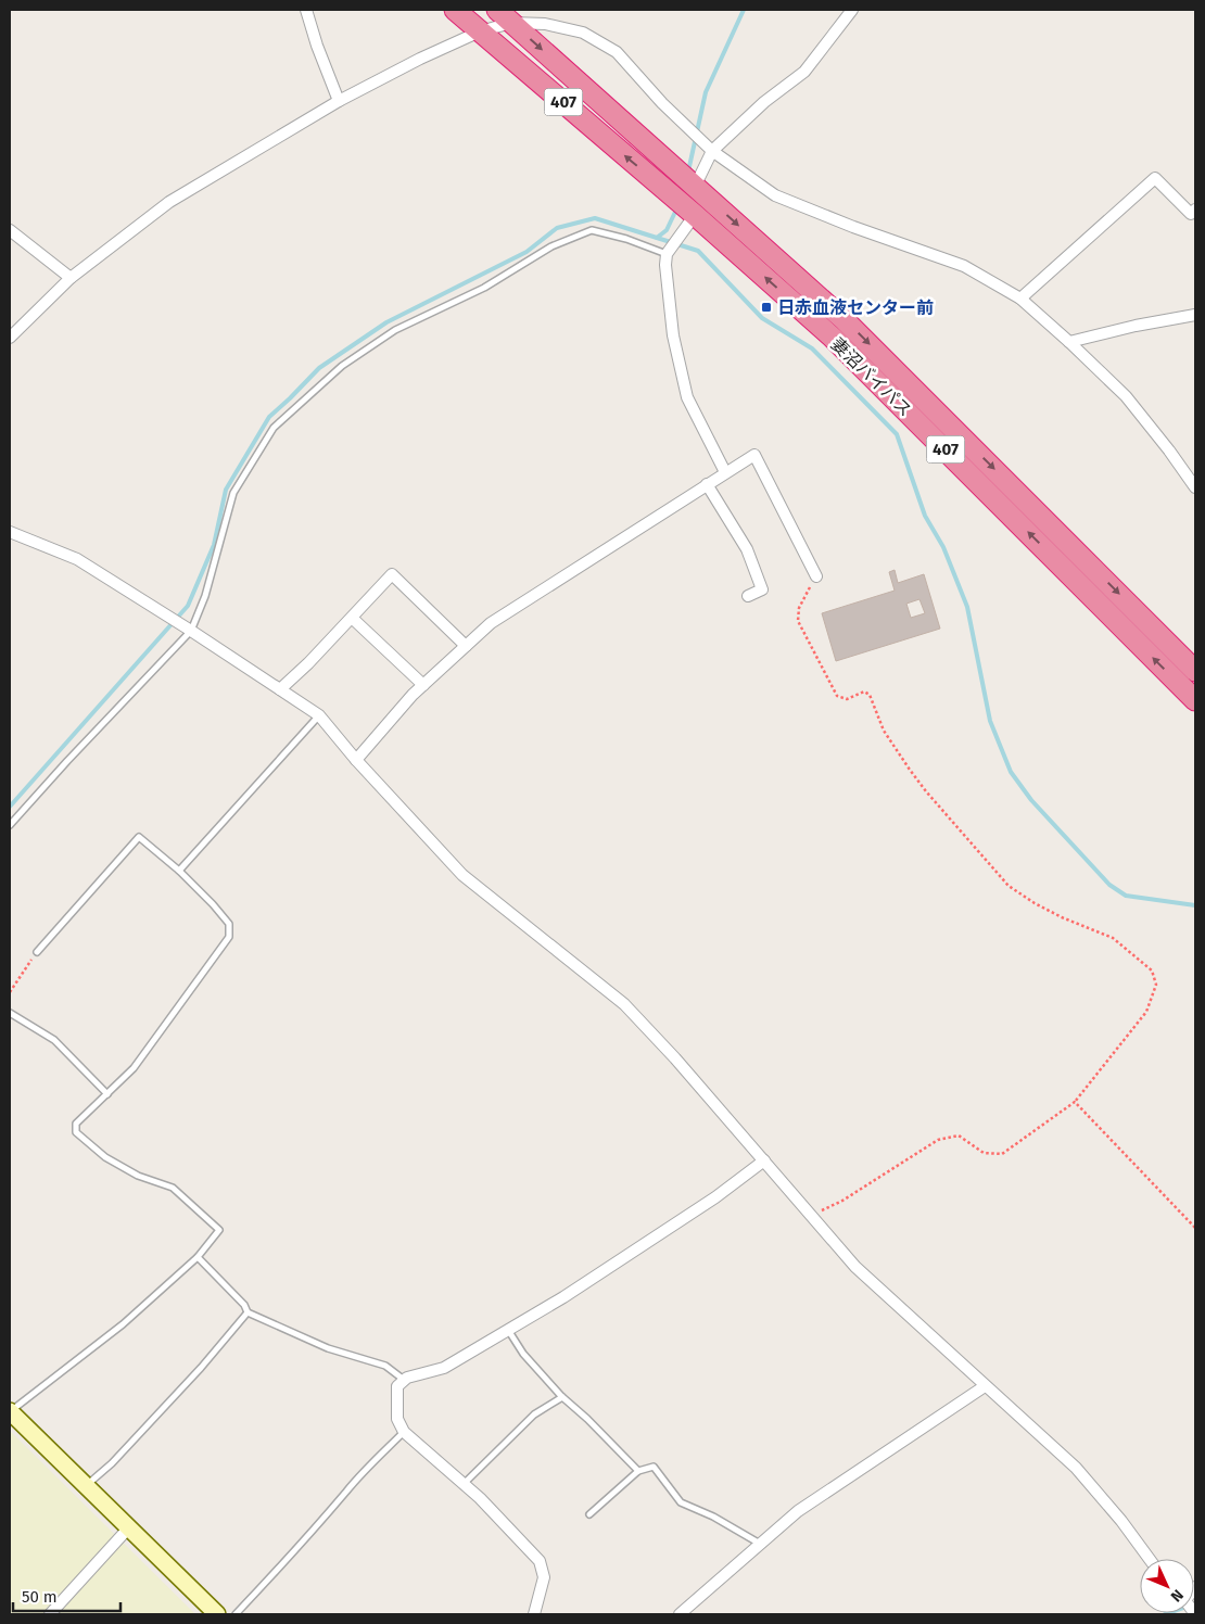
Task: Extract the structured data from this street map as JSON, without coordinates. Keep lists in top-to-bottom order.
{
  "streets": {
    "highway": ["407", "妻沼バイパス"]
  },
  "places": {
    "transit": ["日赤血液センター前"]
  },
  "scale_bar": "50 m",
  "north": "bottom right"
}
